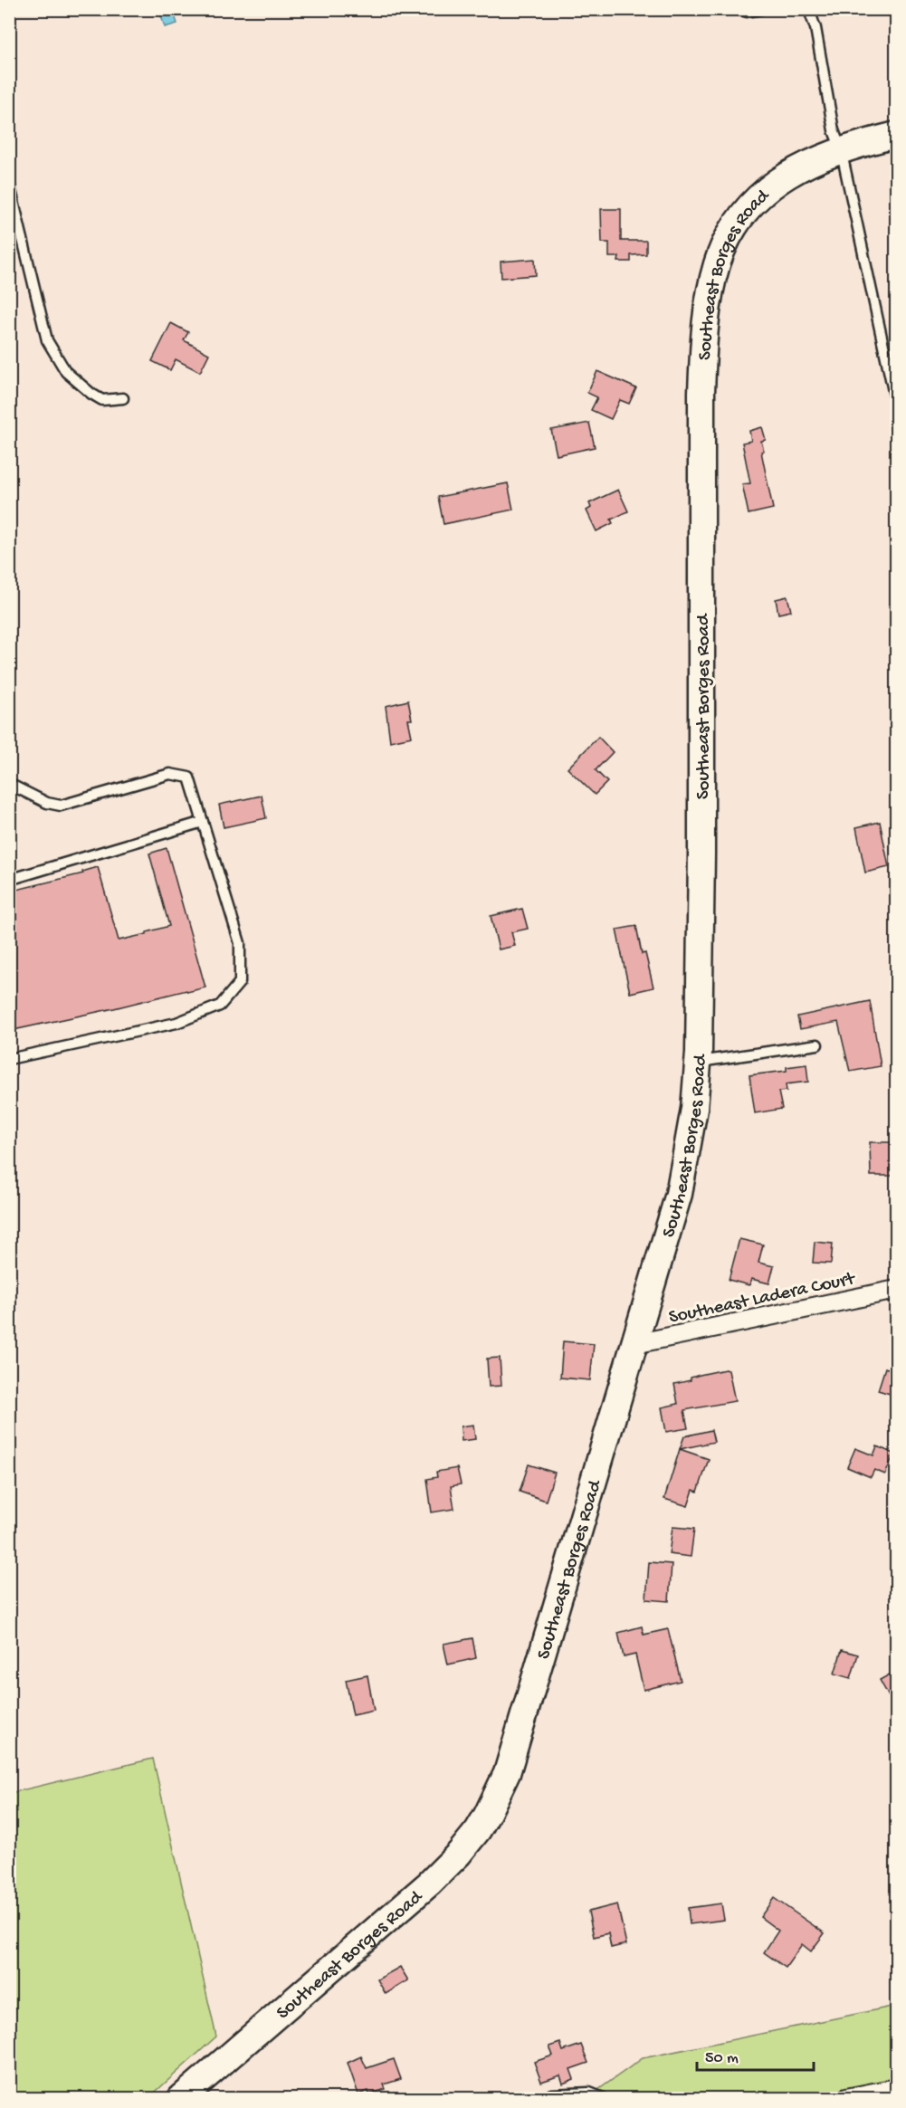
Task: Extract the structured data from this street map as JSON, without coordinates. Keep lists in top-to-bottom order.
{
  "streets": {
    "street": ["Southeast Borges Road", "Southeast Ladera Court"]
  },
  "crossings": [
    ["Southeast Borges Road", "Southeast Ladera Court"]
  ],
  "scale_bar": "50 m"
}
